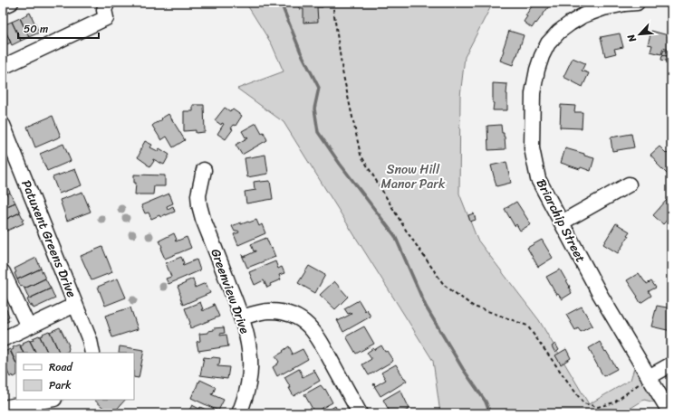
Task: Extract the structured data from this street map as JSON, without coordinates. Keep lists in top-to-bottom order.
{
  "streets": {
    "street": ["Briarchip Street", "Patuxent Greens Drive", "Greenview Drive"]
  },
  "parks": ["Snow Hill Manor Park"],
  "legend": ["Road", "Park"],
  "scale_bar": "50 m",
  "north": "bottom left"
}
